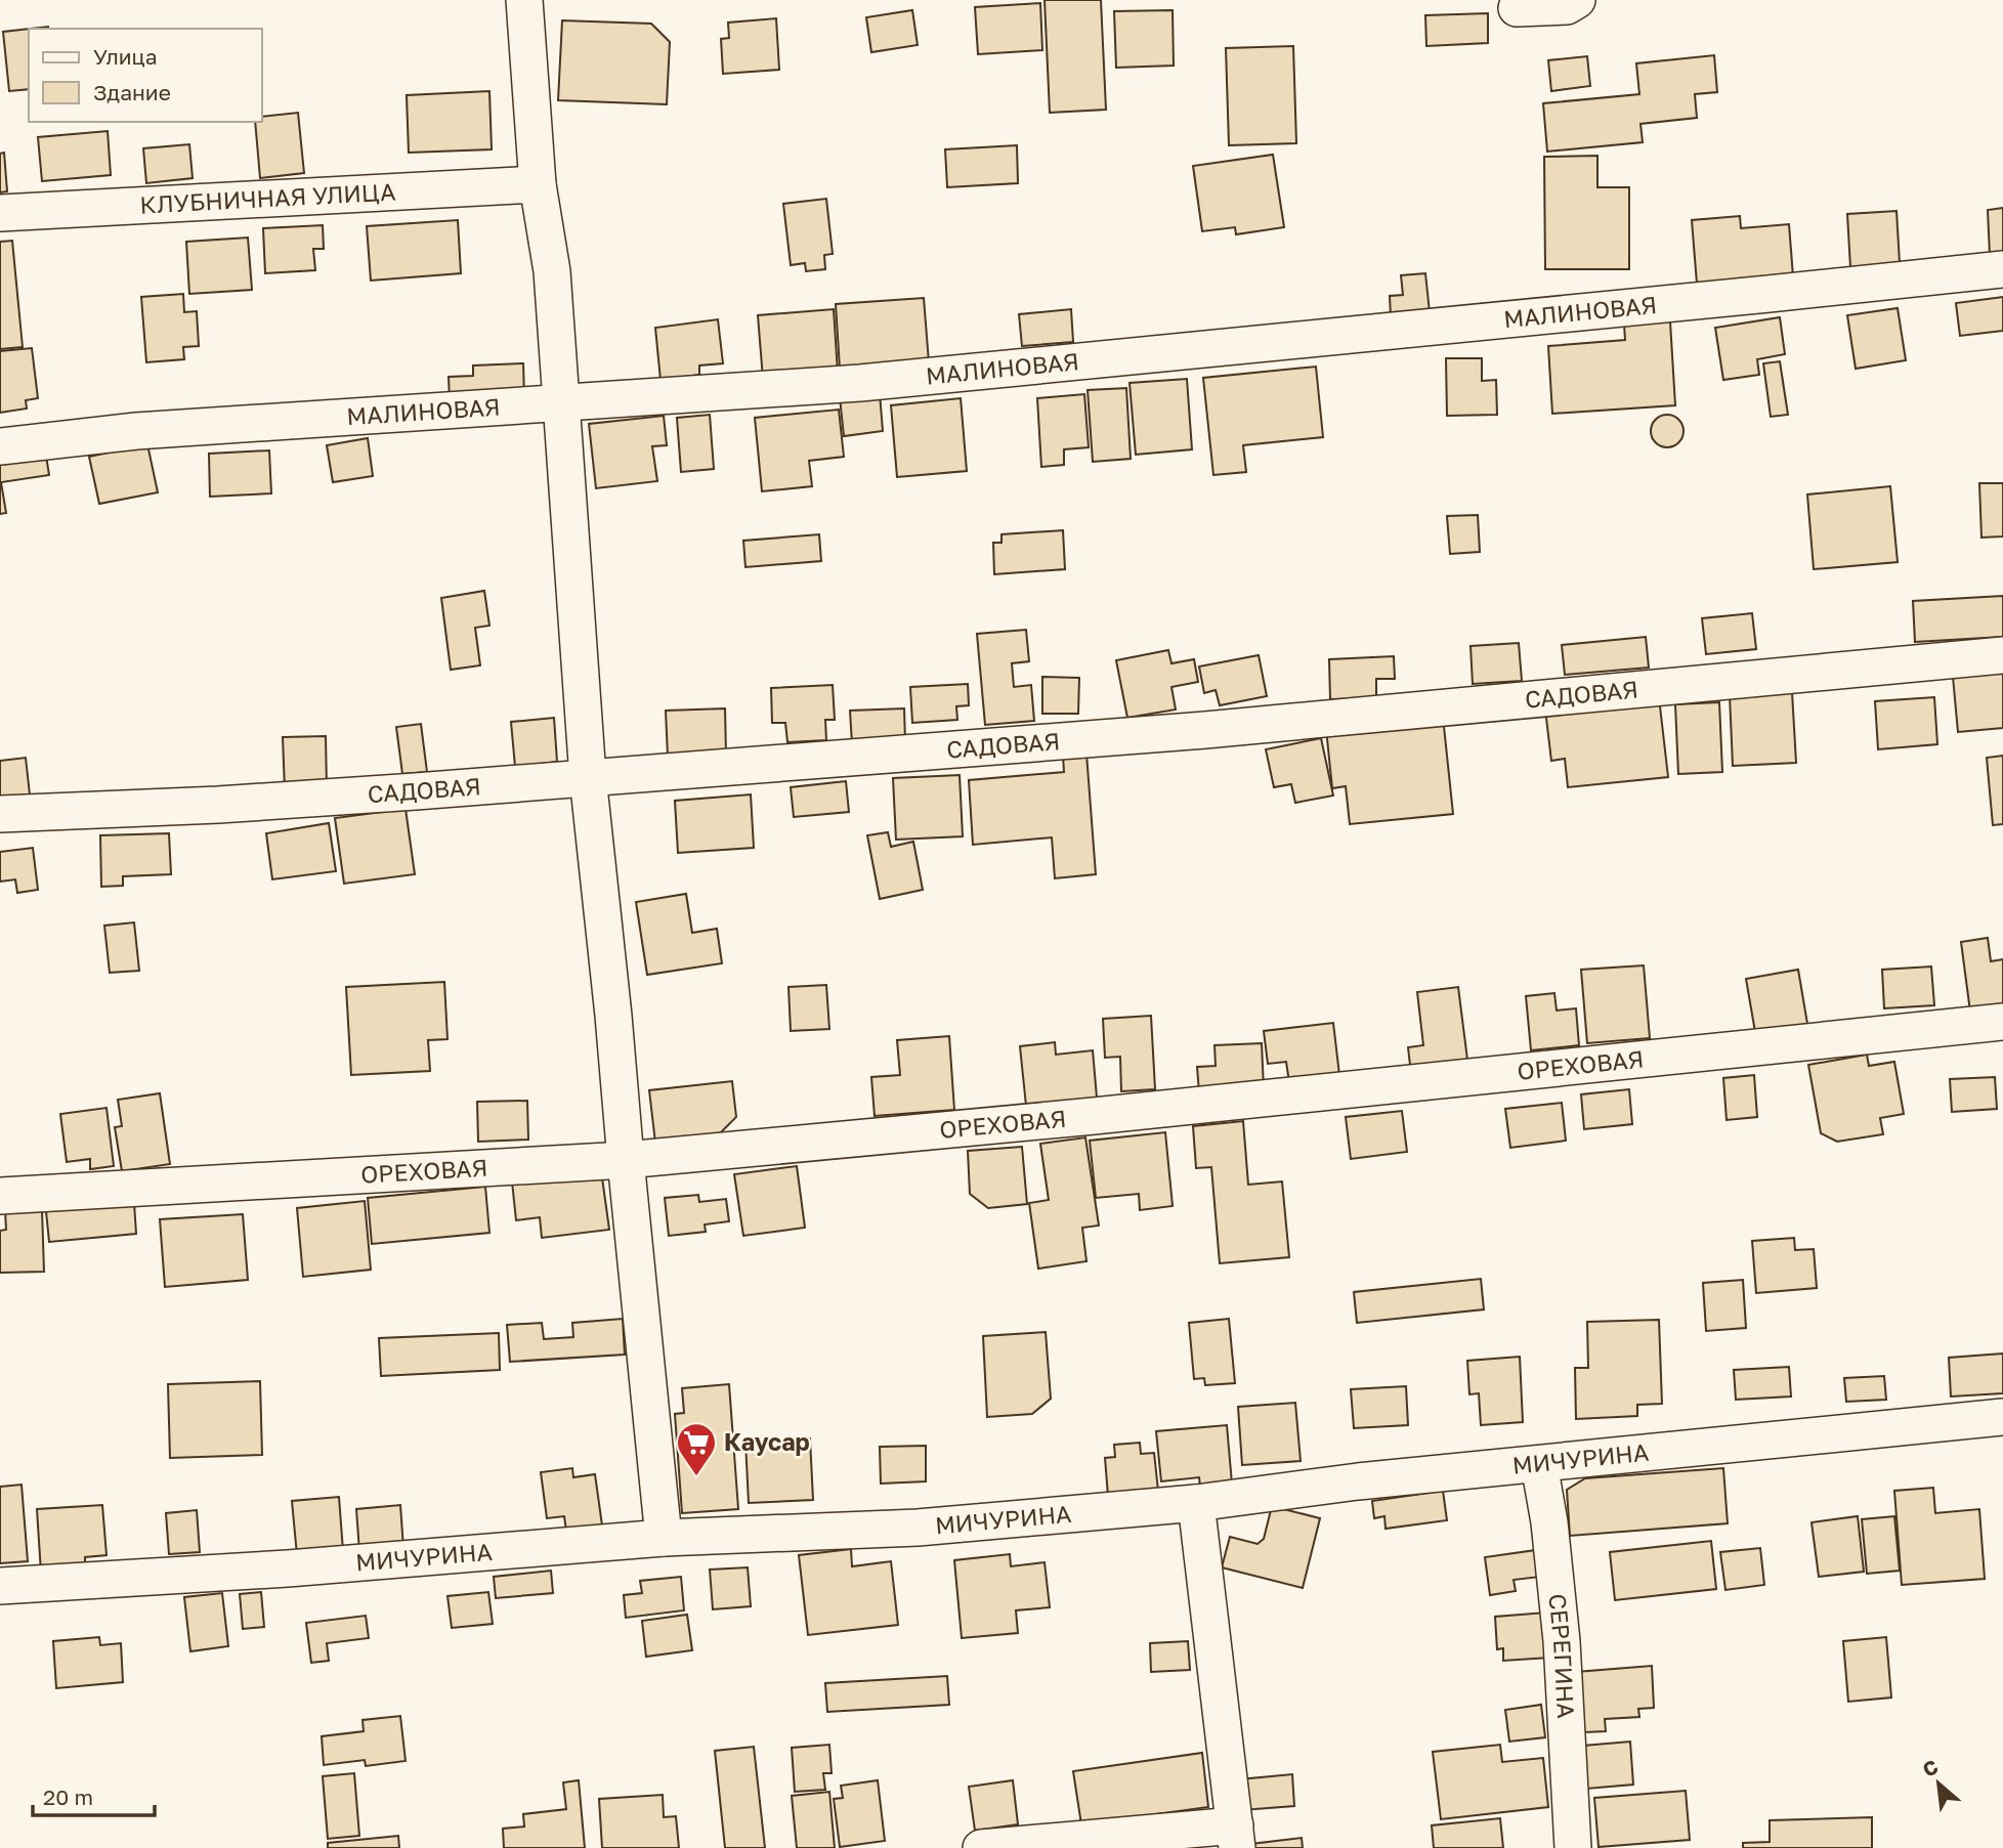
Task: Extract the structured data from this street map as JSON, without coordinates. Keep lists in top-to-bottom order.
{
  "streets": {
    "street": [
      "КЛУБНИЧНАЯ УЛИЦА",
      "МАЛИНОВАЯ",
      "САДОВАЯ",
      "ОРЕХОВАЯ",
      "МИЧУРИНА",
      "СЕРЕГИНА"
    ]
  },
  "crossings": [
    ["МИЧУРИНА", "СЕРЕГИНА"]
  ],
  "places": {
    "supermarket": ["Каусар"]
  },
  "legend": ["Улица", "Здание"],
  "scale_bar": "20 m",
  "north": "top left"
}
